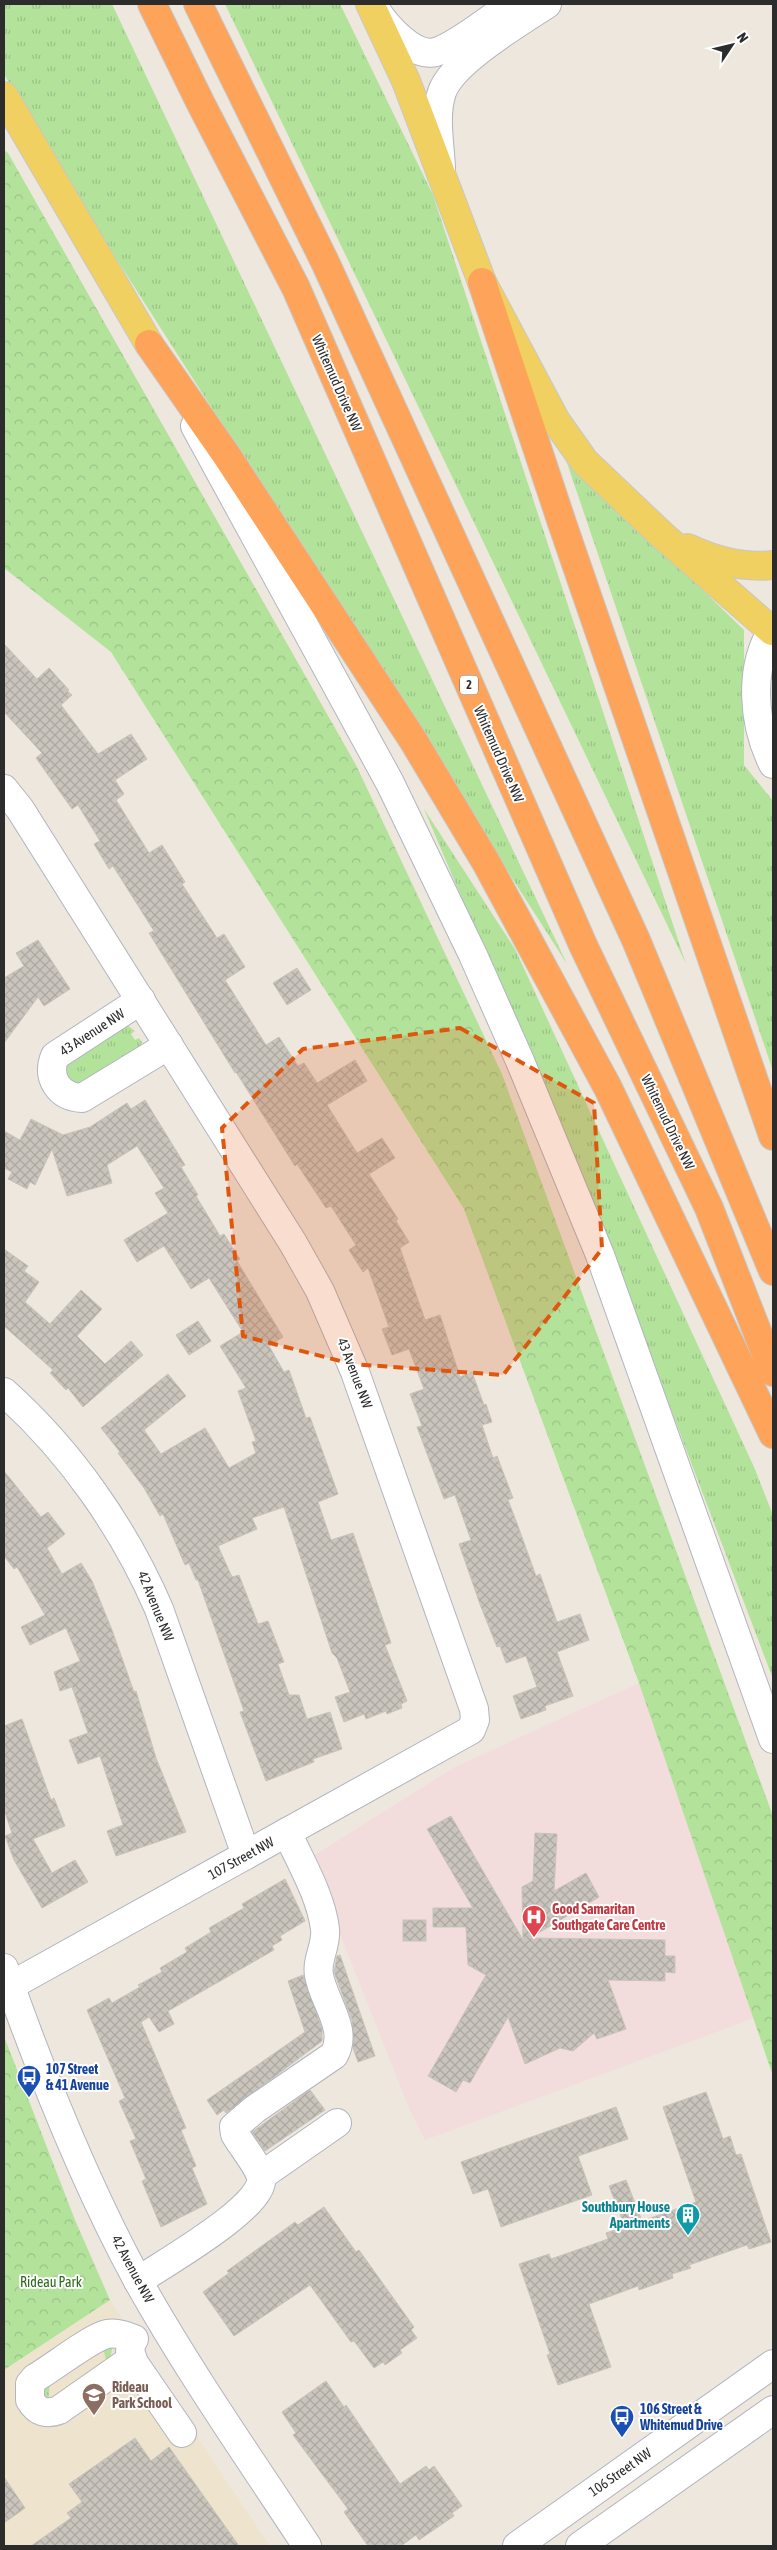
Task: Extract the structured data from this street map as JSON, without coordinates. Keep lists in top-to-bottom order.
{
  "streets": {
    "highway": ["Whitemud Drive NW", "2"],
    "street": [
      "43 Avenue NW",
      "42 Avenue NW",
      "107 Street NW",
      "106 Street NW"
    ]
  },
  "crossings": [
    ["43 Avenue NW", "107 Street NW"],
    ["42 Avenue NW", "107 Street NW"]
  ],
  "parks": ["Rideau Park"],
  "places": {
    "hospital": ["Good Samaritan Southgate Care Centre"],
    "bus stop": ["107 Street & 41 Avenue", "106 Street & Whitemud Drive"],
    "building": ["Southbury House Apartments"],
    "school or university": ["Rideau Park School"]
  },
  "north": "top right"
}
